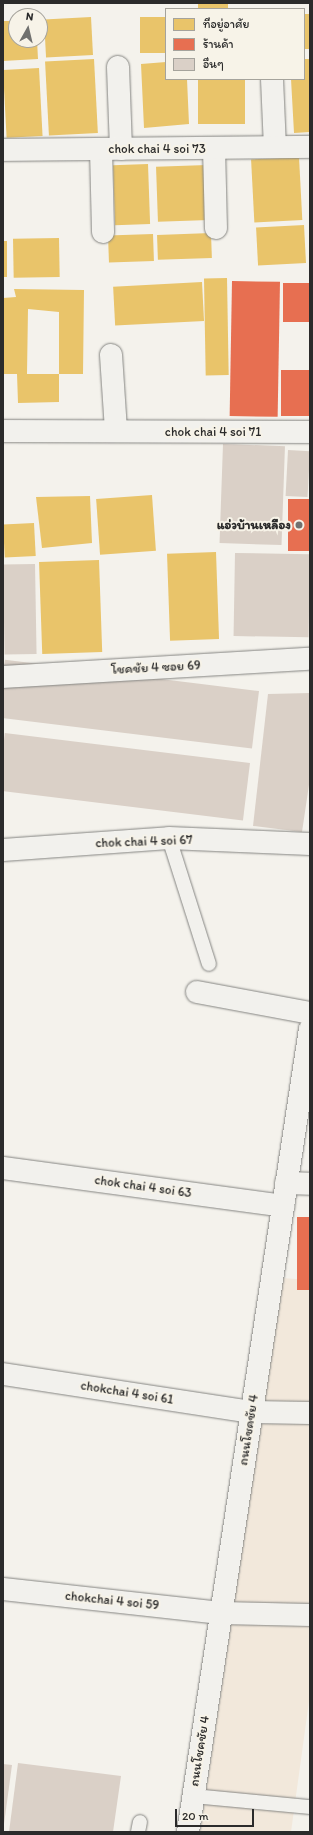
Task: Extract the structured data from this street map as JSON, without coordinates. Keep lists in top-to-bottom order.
{
  "streets": {
    "street": [
      "chok chai 4 soi 73",
      "chok chai 4 soi 71",
      "โชคชัย 4 ซอย 69",
      "chok chai 4 soi 67",
      "chok chai 4 soi 63",
      "chokchai 4 soi 61",
      "ถนนโชคชัย 4",
      "chokchai 4 soi 59"
    ]
  },
  "crossings": [
    ["chok chai 4 soi 63", "ถนนโชคชัย 4"],
    ["chokchai 4 soi 61", "ถนนโชคชัย 4"],
    ["ถนนโชคชัย 4", "chokchai 4 soi 59"]
  ],
  "places": ["แอ่วบ้านเหลือง"],
  "legend": ["ที่อยู่อาศัย", "ร้านค้า", "อื่นๆ"],
  "scale_bar": "20 m",
  "north": "top"
}
